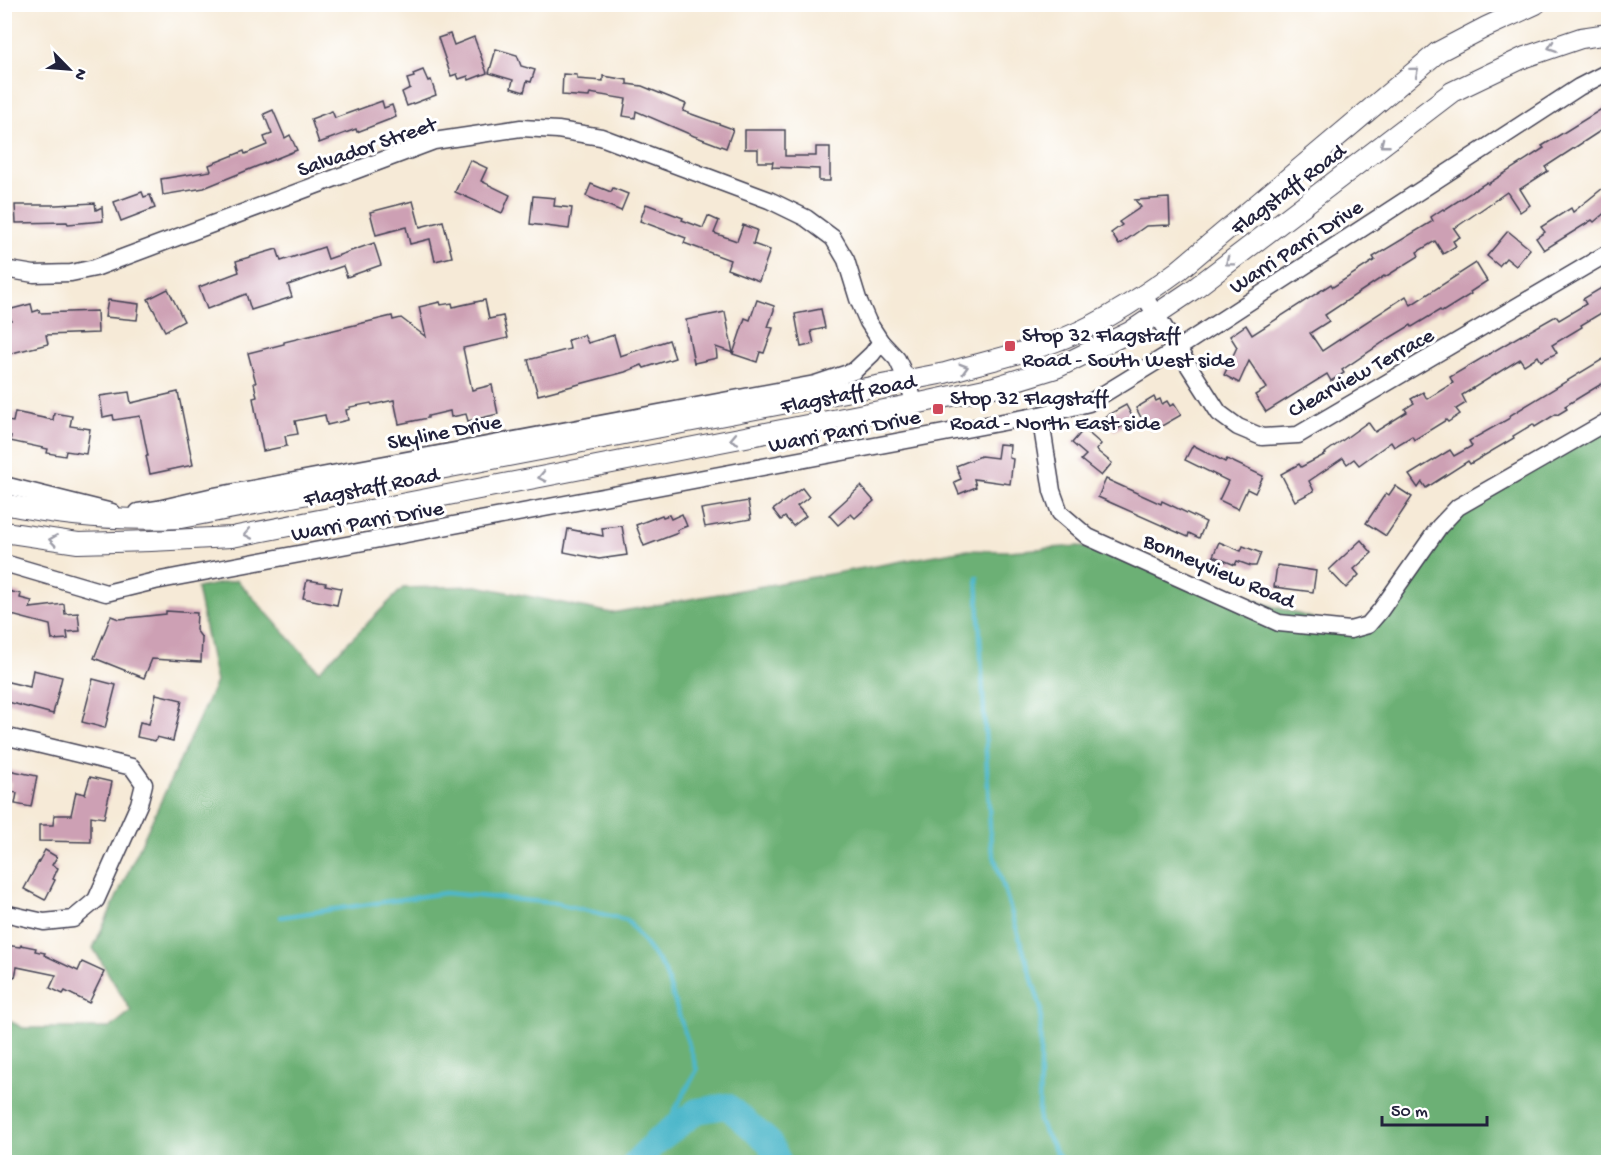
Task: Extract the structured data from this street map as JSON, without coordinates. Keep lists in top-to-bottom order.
{
  "streets": {
    "main road": ["Flagstaff Road"],
    "street": [
      "Salvador Street",
      "Warri Parri Drive",
      "Clearview Terrace",
      "Skyline Drive",
      "Bonneyview Road"
    ]
  },
  "crossings": [
    ["Salvador Street", "Flagstaff Road"],
    ["Salvador Street", "Skyline Drive"],
    ["Flagstaff Road", "Clearview Terrace"],
    ["Warri Parri Drive", "Clearview Terrace"],
    ["Warri Parri Drive", "Bonneyview Road"]
  ],
  "places": {
    "transit": ["Stop 32 Flagstaff Road - South West side", "Stop 32 Flagstaff Road - North East side"]
  },
  "scale_bar": "50 m",
  "north": "bottom right"
}
